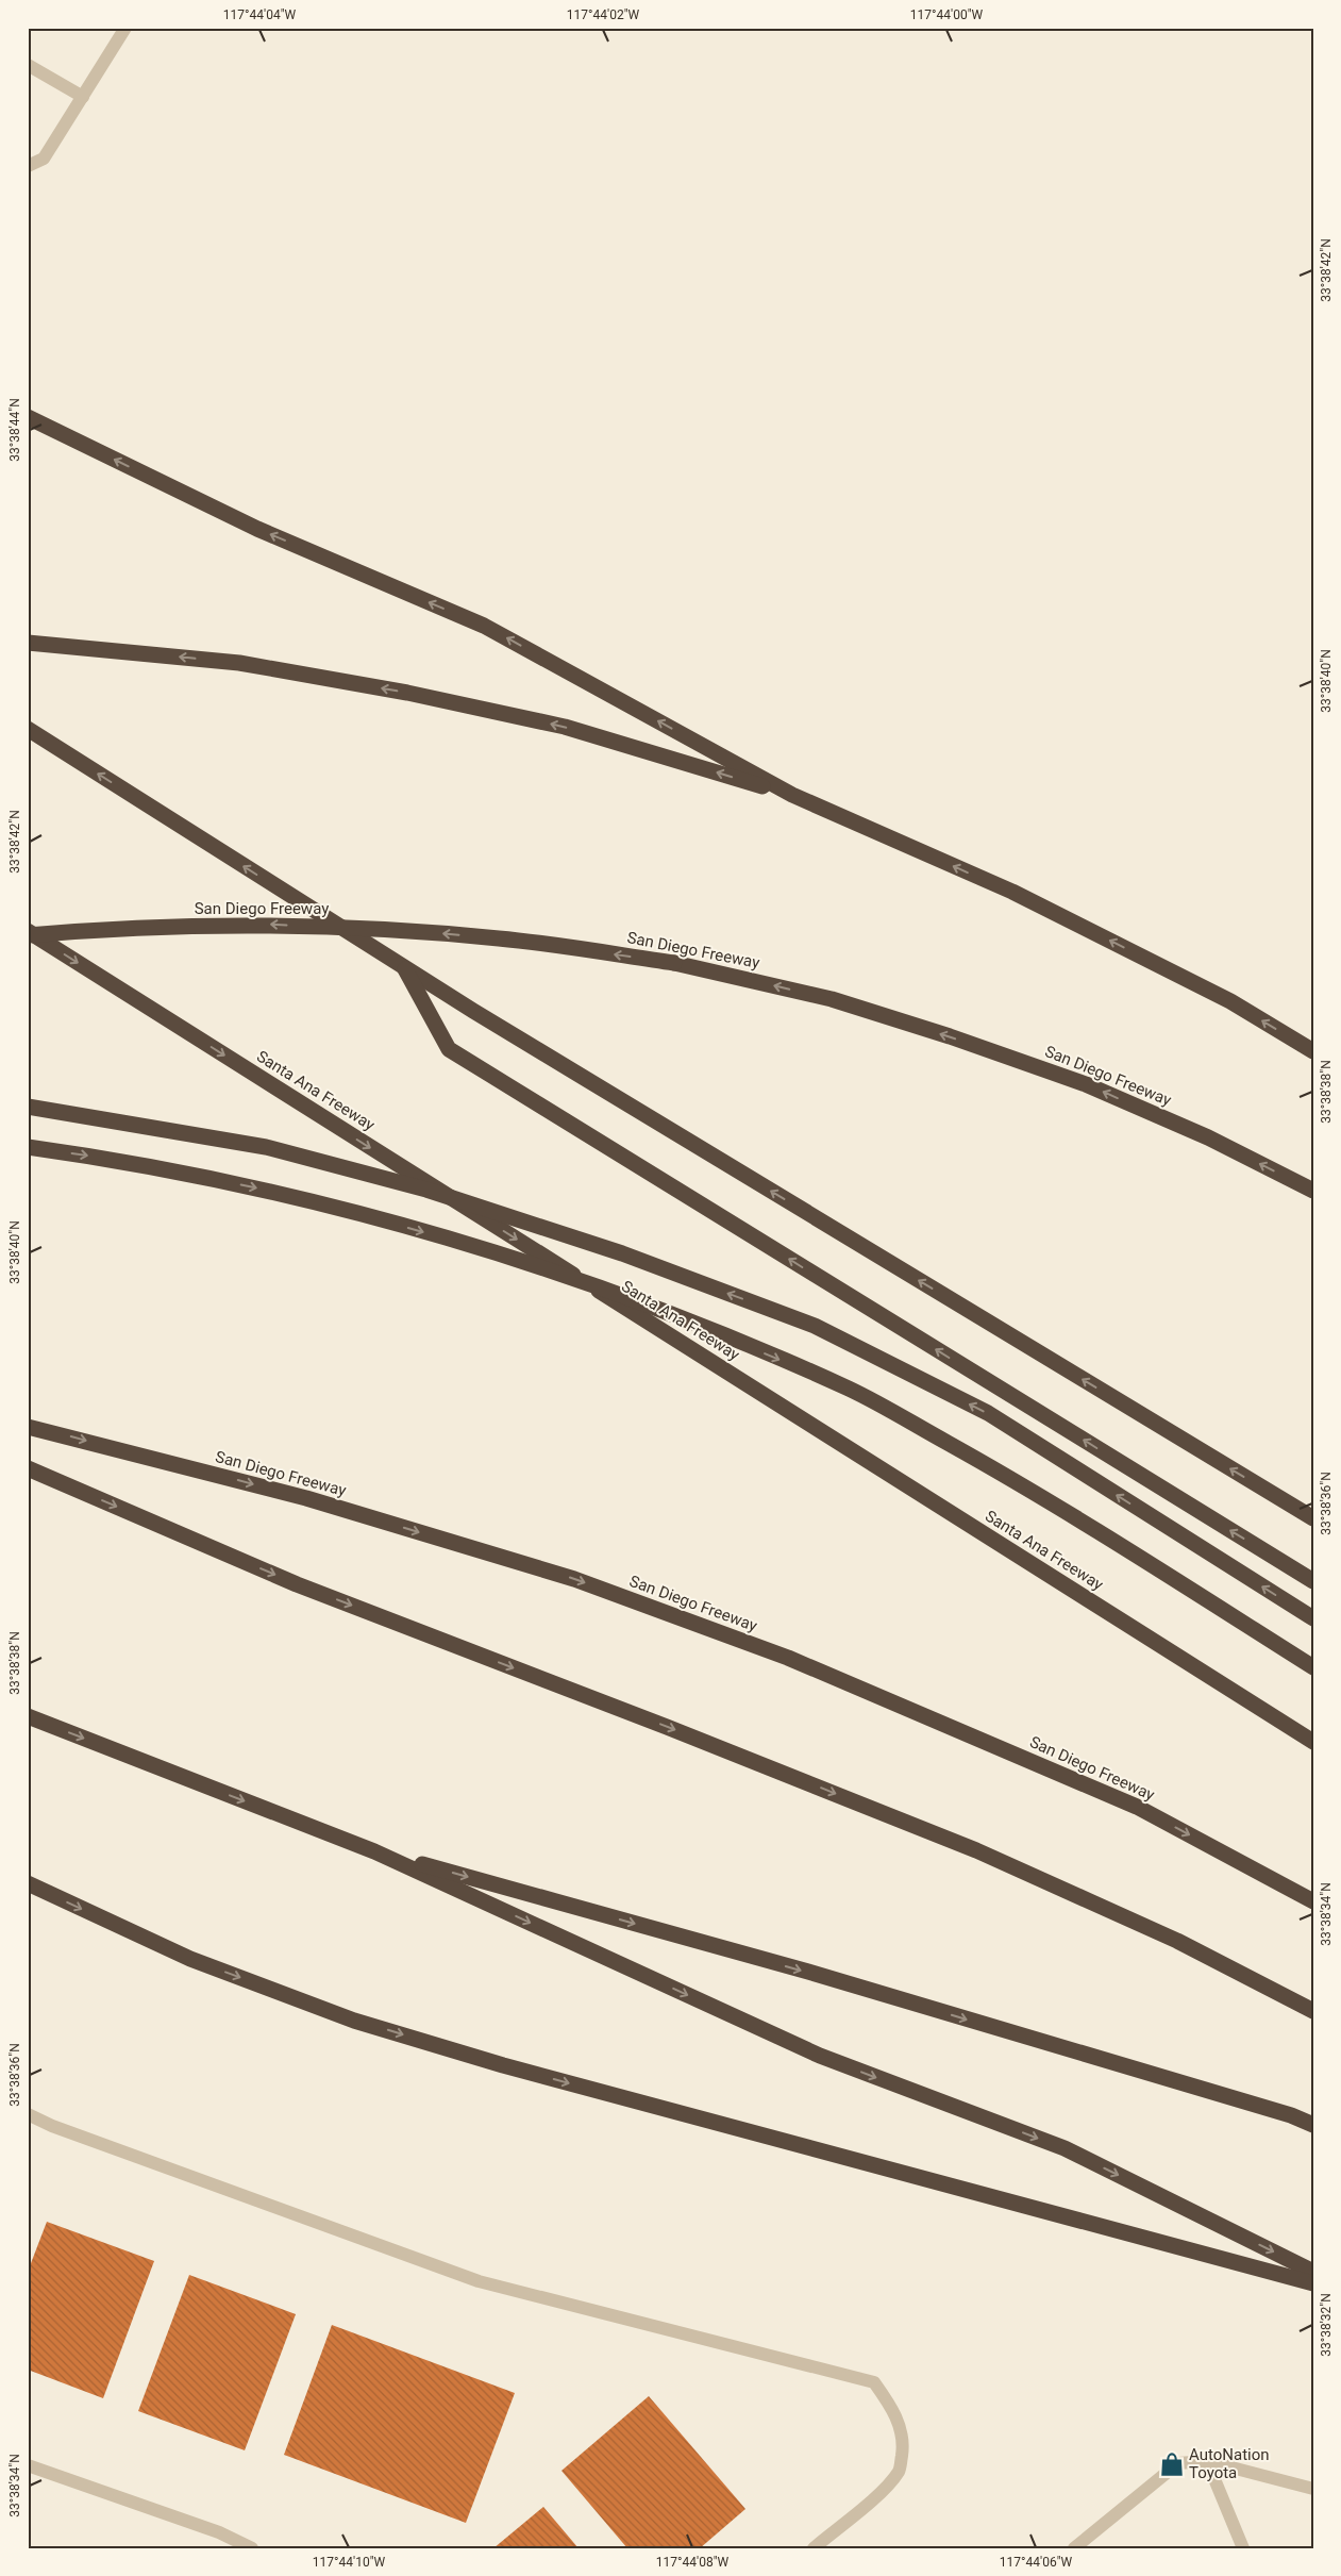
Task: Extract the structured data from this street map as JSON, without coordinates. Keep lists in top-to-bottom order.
{
  "streets": {
    "highway": ["San Diego Freeway", "Santa Ana Freeway"]
  },
  "crossings": [
    ["San Diego Freeway", "Santa Ana Freeway"]
  ],
  "places": {
    "shop": ["AutoNation Toyota"]
  },
  "coordinates": [
    "117°44'04\"W",
    "117°44'02\"W",
    "117°44'00\"W",
    "33°38'42\"N",
    "33°38'44\"N",
    "33°38'40\"N",
    "33°38'38\"N",
    "33°38'36\"N",
    "33°38'34\"N",
    "33°38'32\"N",
    "117°44'10\"W",
    "117°44'08\"W",
    "117°44'06\"W"
  ]
}
